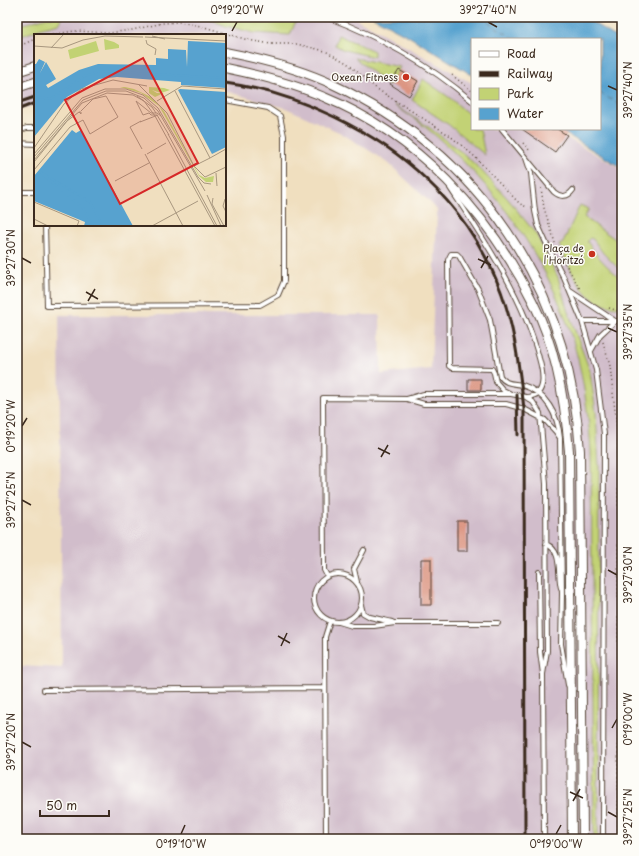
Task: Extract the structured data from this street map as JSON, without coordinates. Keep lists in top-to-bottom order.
{
  "places": ["Oxean Fitness", "Plaça de l'Horitzó"],
  "legend": [
    "Road",
    "Railway",
    "Park",
    "Water"
  ],
  "scale_bar": "50 m",
  "coordinates": [
    "0°19'20\"W",
    "39°27'40\"N",
    "39°27'30\"N",
    "39°27'35\"N",
    "39°27'25\"N",
    "0°19'00\"W",
    "39°27'20\"N",
    "0°19'10\"W"
  ]
}
